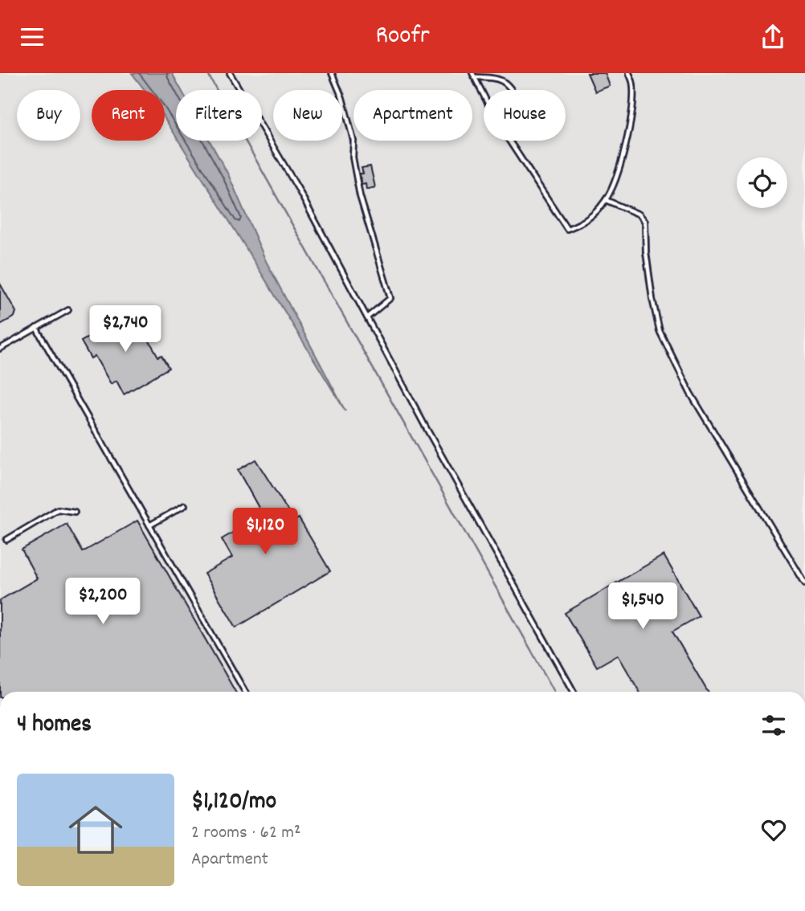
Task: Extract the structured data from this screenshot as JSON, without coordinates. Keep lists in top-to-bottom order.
{
  "page": {
    "header": "Roofr",
    "chip": [
      "Buy",
      "Rent",
      "Filters",
      "New",
      "Apartment",
      "House"
    ],
    "price": [
      "$2,740",
      "$1,120",
      "$2,200",
      "$1,540"
    ],
    "heading": "4 homes",
    "list": [
      {
        "name": "$1,120/mo",
        "note": "2 rooms · 62 m² · Apartment"
      }
    ]
  }
}
